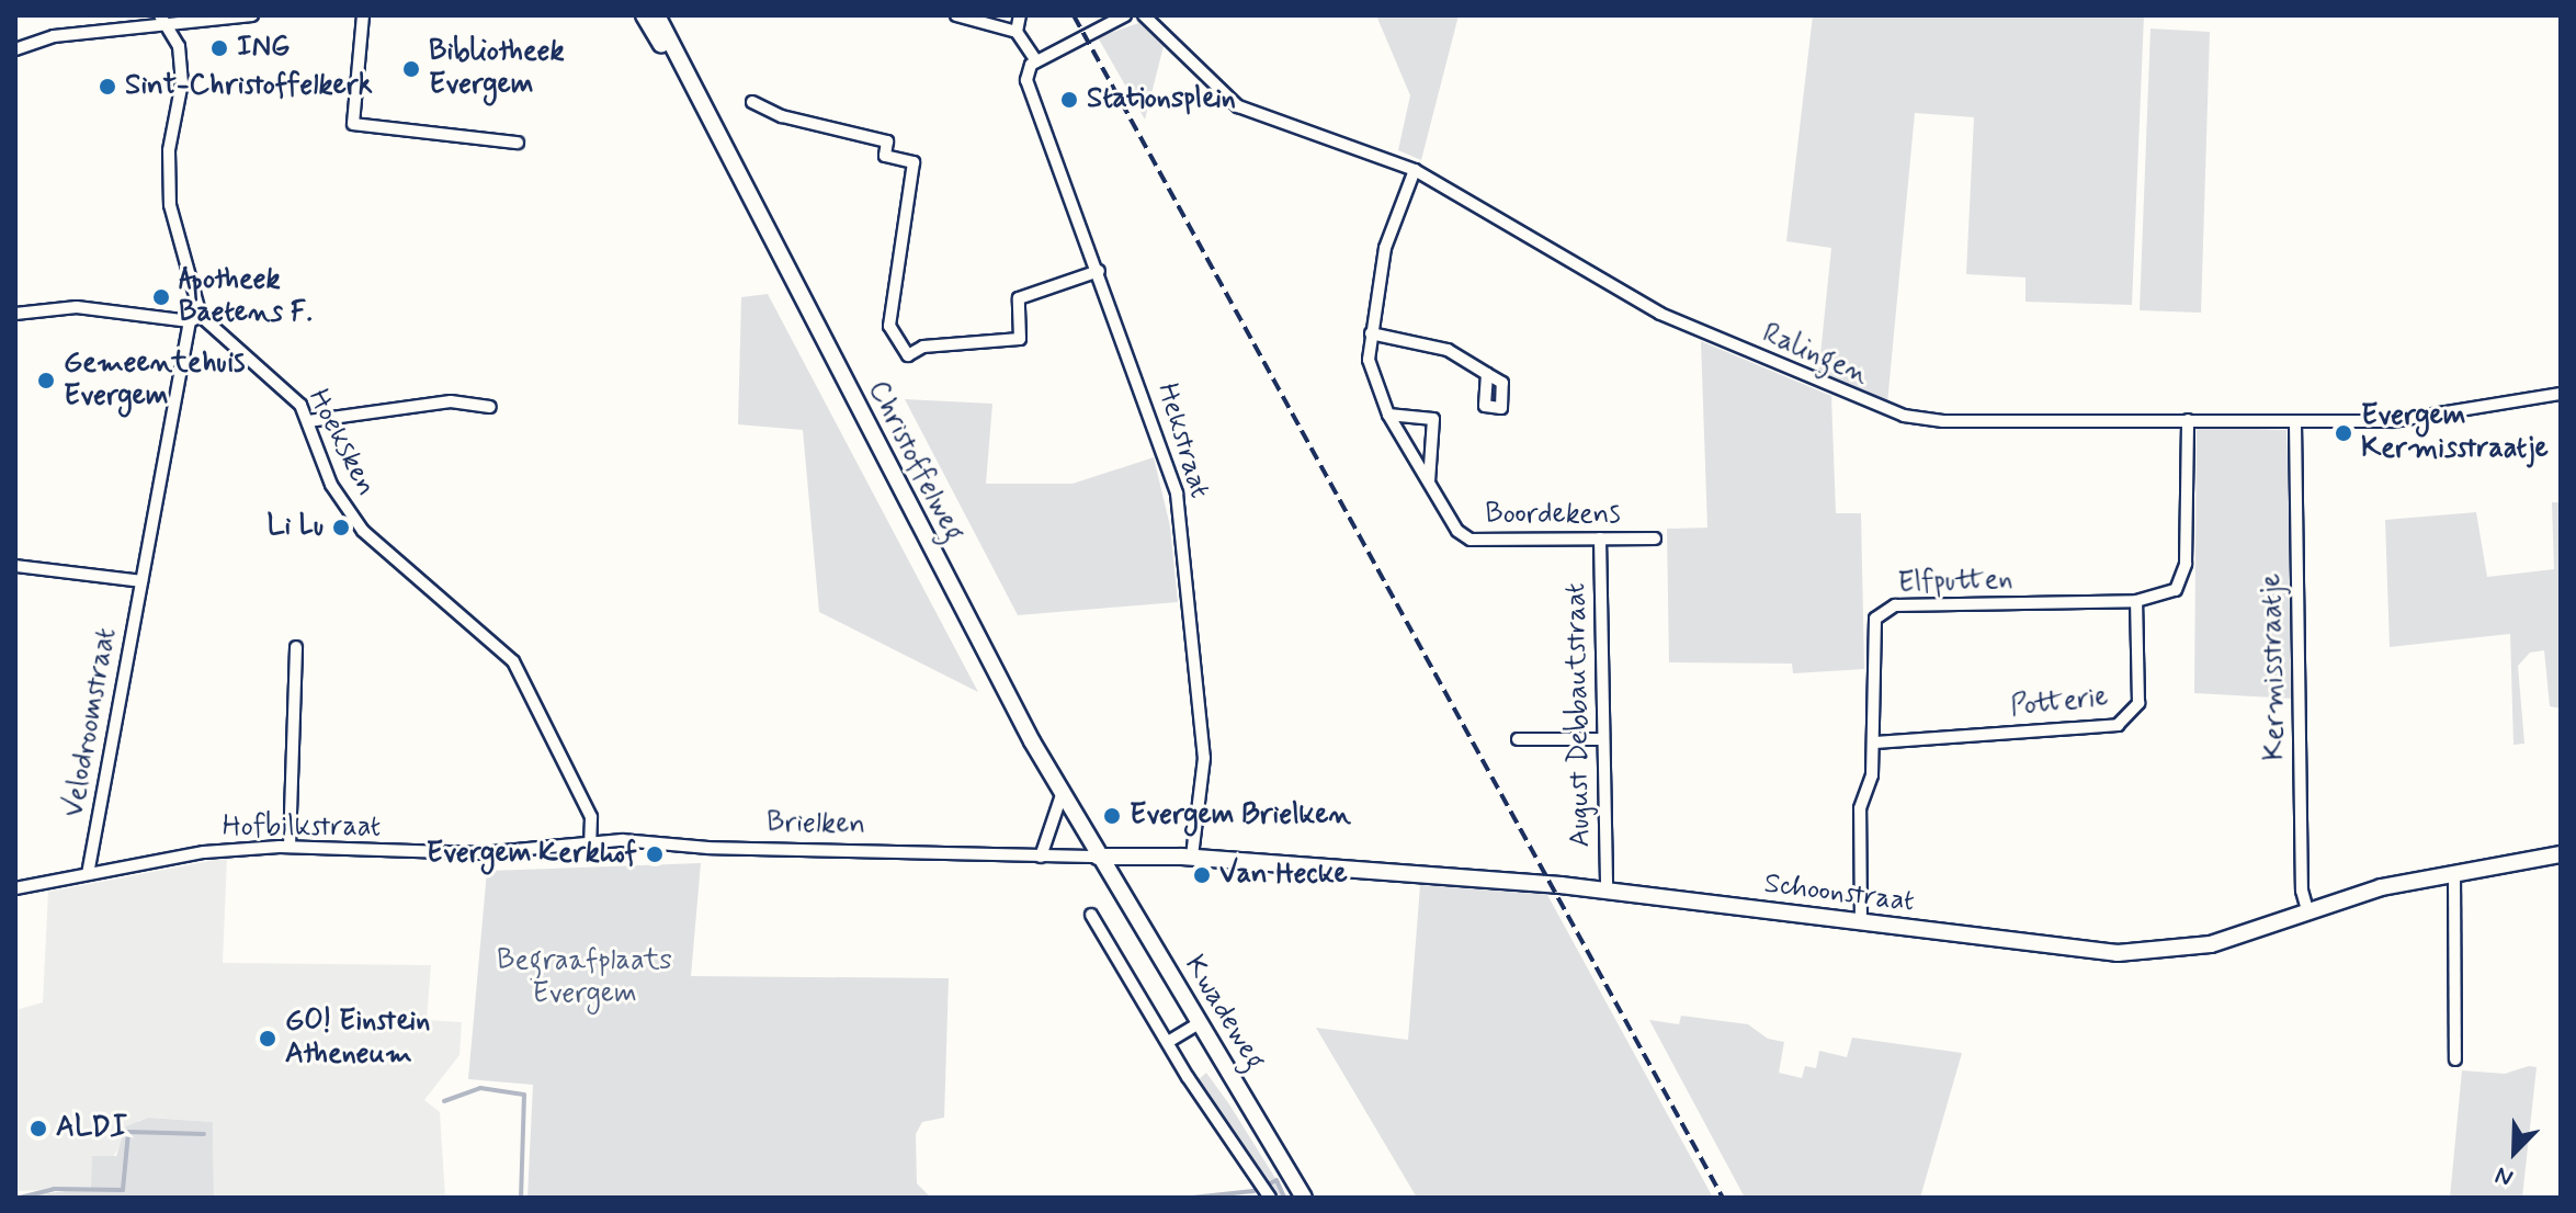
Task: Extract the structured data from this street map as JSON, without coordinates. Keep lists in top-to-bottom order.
{
  "streets": {
    "street": [
      "Ralingen",
      "Hekstraat",
      "Hoeksken",
      "Christoffelweg",
      "Boordekens",
      "Elfputten",
      "Kermisstraatje",
      "Potterie",
      "August Debbautstraat",
      "Velodroomstraat",
      "Brielken",
      "Hofbilkstraat",
      "Schoonstraat",
      "Kwadeweg"
    ]
  },
  "crossings": [
    ["Ralingen", "Boordekens"],
    ["Ralingen", "Elfputten"],
    ["Ralingen", "Kermisstraatje"],
    ["Hekstraat", "Schoonstraat"],
    ["Hoeksken", "Velodroomstraat"],
    ["Hoeksken", "Brielken"],
    ["Hoeksken", "Hofbilkstraat"],
    ["Christoffelweg", "Brielken"],
    ["Christoffelweg", "Schoonstraat"],
    ["Christoffelweg", "Kwadeweg"],
    ["Boordekens", "August Debbautstraat"],
    ["Elfputten", "Potterie"],
    ["Elfputten", "Schoonstraat"],
    ["Kermisstraatje", "Schoonstraat"],
    ["August Debbautstraat", "Schoonstraat"],
    ["Velodroomstraat", "Hofbilkstraat"],
    ["Brielken", "Hofbilkstraat"],
    ["Brielken", "Schoonstraat"],
    ["Brielken", "Kwadeweg"],
    ["Schoonstraat", "Kwadeweg"]
  ],
  "parks": ["Begraafplaats Evergem"],
  "places": [
    "ING",
    "Bibliotheek Evergem",
    "Sint-Christoffelkerk",
    "Stationsplein",
    "Apotheek Baetens F.",
    "Gemeentehuis Evergem",
    "Evergem Kermisstraatje",
    "Li Lu",
    "Evergem Brielken",
    "Evergem Kerkhof",
    "Van Hecke",
    "GO! Einstein Atheneum",
    "ALDI"
  ],
  "north": "bottom left"
}
